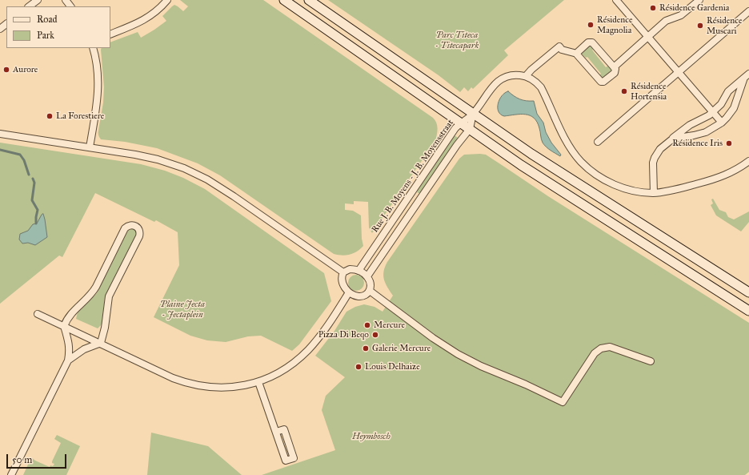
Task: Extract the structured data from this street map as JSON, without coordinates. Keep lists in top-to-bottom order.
{
  "streets": {
    "street": ["Rue J. B. Moyens - J. B. Moyensstraat"]
  },
  "parks": ["Parc Titeca - Titecapark", "Plaine Jecta - Jectaplein", "Heymbosch"],
  "places": [
    "Résidence Gardenia",
    "Résidence Magnolia",
    "Résidence Muscari",
    "Aurore",
    "Résidence Hortensia",
    "La Forestiere",
    "Résidence Iris",
    "Mercure",
    "Pizza Di Beqo",
    "Galerie Mercure",
    "Louis Delhaize"
  ],
  "legend": ["Road", "Park"],
  "scale_bar": "50 m"
}
